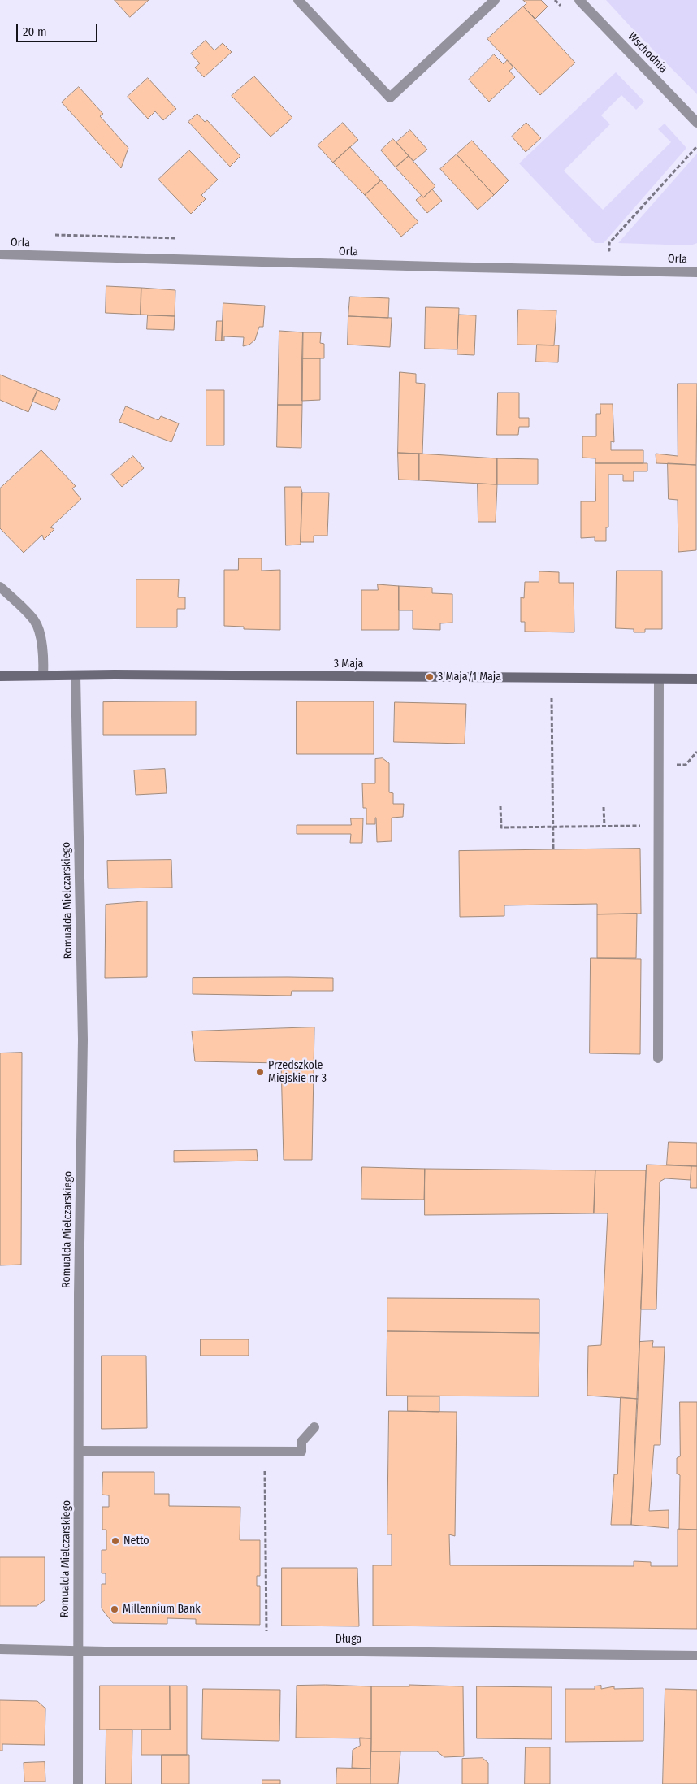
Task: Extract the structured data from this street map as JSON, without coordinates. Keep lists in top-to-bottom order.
{
  "streets": {
    "main road": ["3 Maja"],
    "street": [
      "Wschodnia",
      "Orla",
      "Romualda Mielczarskiego",
      "Długa"
    ]
  },
  "crossings": [
    ["3 Maja", "Romualda Mielczarskiego"],
    ["Romualda Mielczarskiego", "Długa"]
  ],
  "places": [
    "3 Maja/1 Maja",
    "Przedszkole Miejskie nr 3",
    "Netto",
    "Millennium Bank"
  ],
  "scale_bar": "20 m"
}
